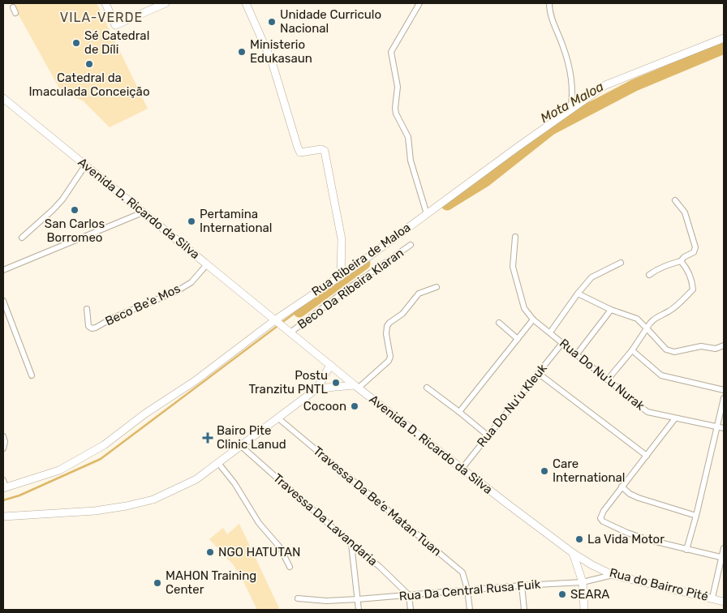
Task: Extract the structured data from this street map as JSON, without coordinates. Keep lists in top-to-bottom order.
{
  "streets": {
    "street": [
      "Avenida D. Ricardo da Silva",
      "Rua Ribeira de Maloa",
      "Beco Da Ribeira Klaran",
      "Beco Be'e Mos",
      "Rua Do Nu’u Nurak",
      "Rua Do Nu’u Kleuk",
      "Travessa Da Be’e Matan Tuan",
      "Travessa Da Lavandaria",
      "Rua do Bairro Pité",
      "Rua Da Central Rusa Fuik"
    ]
  },
  "crossings": [
    ["Avenida D. Ricardo da Silva", "Rua Ribeira de Maloa"],
    ["Avenida D. Ricardo da Silva", "Beco Da Ribeira Klaran"],
    ["Avenida D. Ricardo da Silva", "Beco Be'e Mos"],
    ["Avenida D. Ricardo da Silva", "Rua Do Nu’u Kleuk"],
    ["Avenida D. Ricardo da Silva", "Rua do Bairro Pité"],
    ["Rua Do Nu’u Nurak", "Rua Do Nu’u Kleuk"],
    ["Travessa Da Be’e Matan Tuan", "Rua Da Central Rusa Fuik"],
    ["Travessa Da Lavandaria", "Rua Da Central Rusa Fuik"],
    ["Rua do Bairro Pité", "Rua Da Central Rusa Fuik"]
  ],
  "districts": ["VILA-VERDE"],
  "water": ["Mota Maloa"],
  "places": {
    "other": [
      "Unidade Curriculo Nacional",
      "Sé Catedral de Díli",
      "Ministerio Edukasaun",
      "Catedral da Imaculada Conceição",
      "San Carlos Borromeo",
      "Pertamina International",
      "Postu Tranzitu PNTL",
      "Cocoon",
      "Care International",
      "La Vida Motor",
      "NGO HATUTAN",
      "MAHON Training Center",
      "SEARA"
    ],
    "health": ["Bairo Pite Clinic Lanud"]
  }
}
